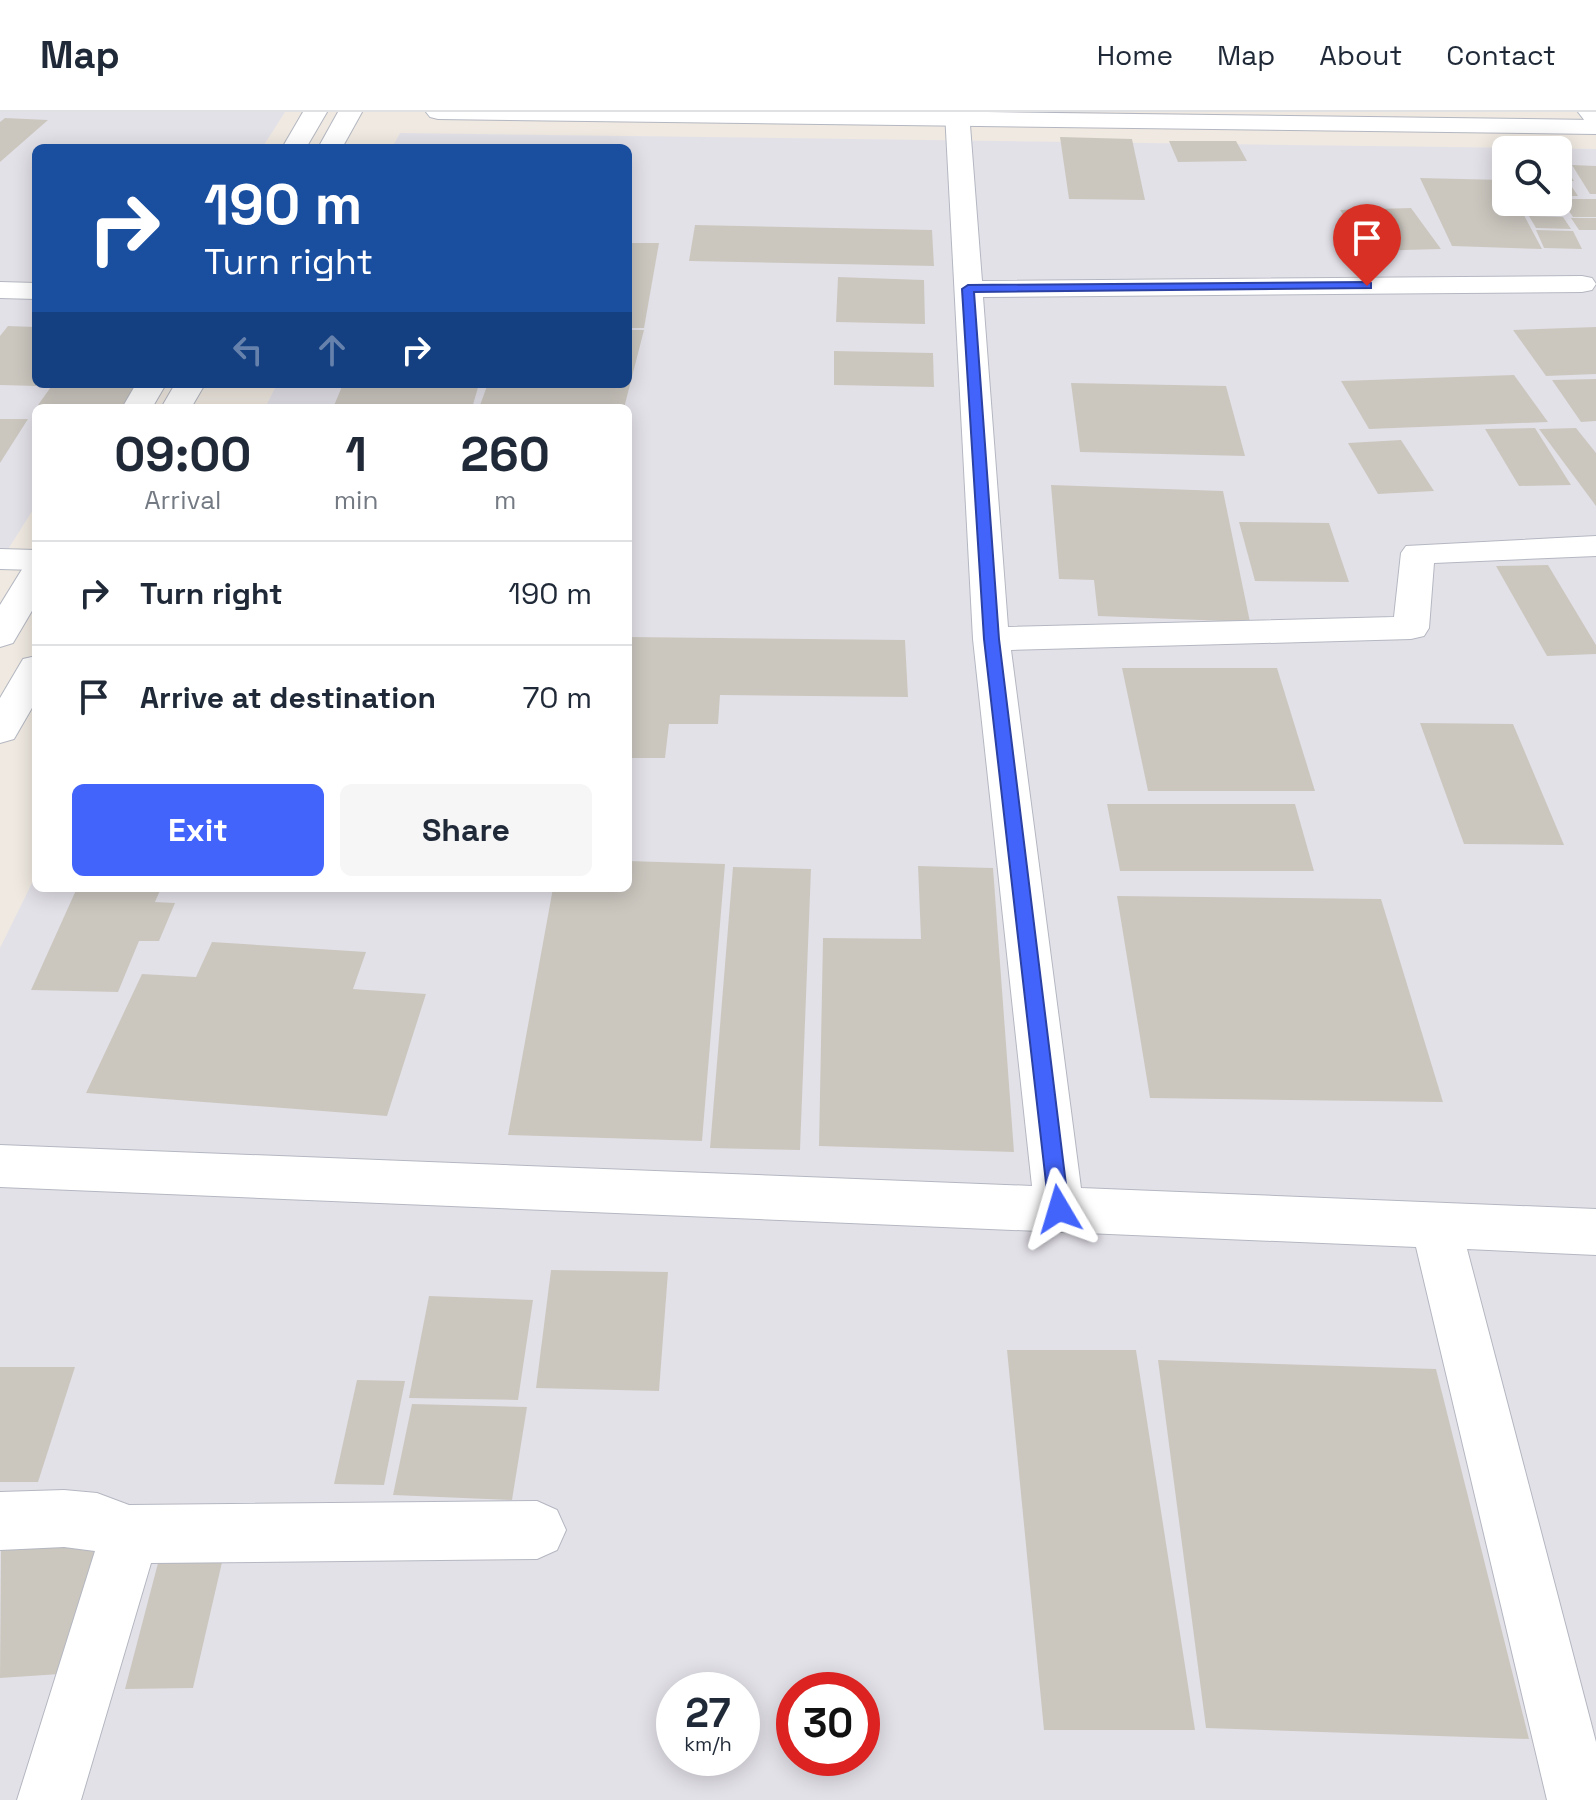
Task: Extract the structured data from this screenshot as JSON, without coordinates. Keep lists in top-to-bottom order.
{
  "page": {
    "header": "Map",
    "nav": [
      "Home",
      "Map",
      "About",
      "Contact"
    ],
    "turn": ["190 m", "Turn right"],
    "eta": [
      "09:00",
      "Arrival",
      "1",
      "min",
      "260",
      "m"
    ],
    "list": [
      {
        "name": "Turn right",
        "value": "190 m"
      },
      {
        "name": "Arrive at destination",
        "value": "70 m"
      }
    ],
    "buttons": ["Exit", "Share"],
    "speed": "27 km/h",
    "limit": "30"
  }
}
